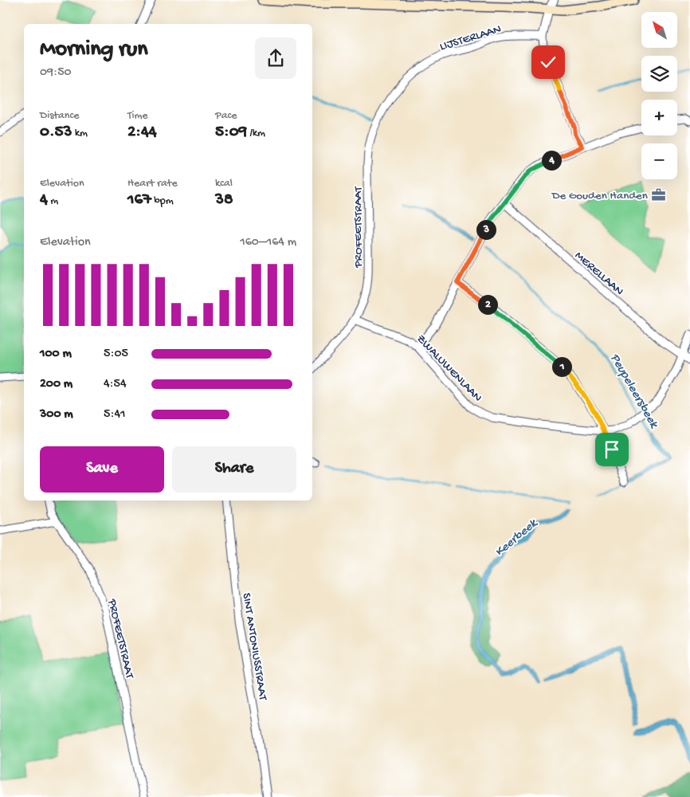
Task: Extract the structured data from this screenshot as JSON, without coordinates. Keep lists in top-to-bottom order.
{
  "streets": {
    "street": [
      "LIJSTERLAAN",
      "PROFEETSTRAAT",
      "MERELLAAN",
      "ZWALUWENLAAN",
      "SINT ANTONIUSSTRAAT"
    ]
  },
  "crossings": [
    ["LIJSTERLAAN", "PROFEETSTRAAT"],
    ["PROFEETSTRAAT", "ZWALUWENLAAN"],
    ["MERELLAAN", "ZWALUWENLAAN"]
  ],
  "water": ["Peupeleersbeek", "Keerbeek"],
  "places": {
    "office": ["De Gouden Handen"]
  },
  "north": "top left",
  "page": {
    "map_buttons": ["+", "−"],
    "heading": ["Morning run", "09:50"],
    "stats": [
      ["Distance", "0.53 km"],
      ["Time", "2:44"],
      ["Pace", "5:09 /km"],
      ["Elevation", "4 m"],
      ["Heart rate", "167 bpm"],
      ["kcal", "38"]
    ],
    "pins": [
      "4",
      "3",
      "2",
      "1"
    ],
    "chart": ["Elevation", "160–164 m"],
    "list": [
      {
        "name": "100 m",
        "note": "5:05"
      },
      {
        "name": "200 m",
        "note": "4:54"
      },
      {
        "name": "300 m",
        "note": "5:41"
      }
    ],
    "buttons": ["Save", "Share"]
  }
}
